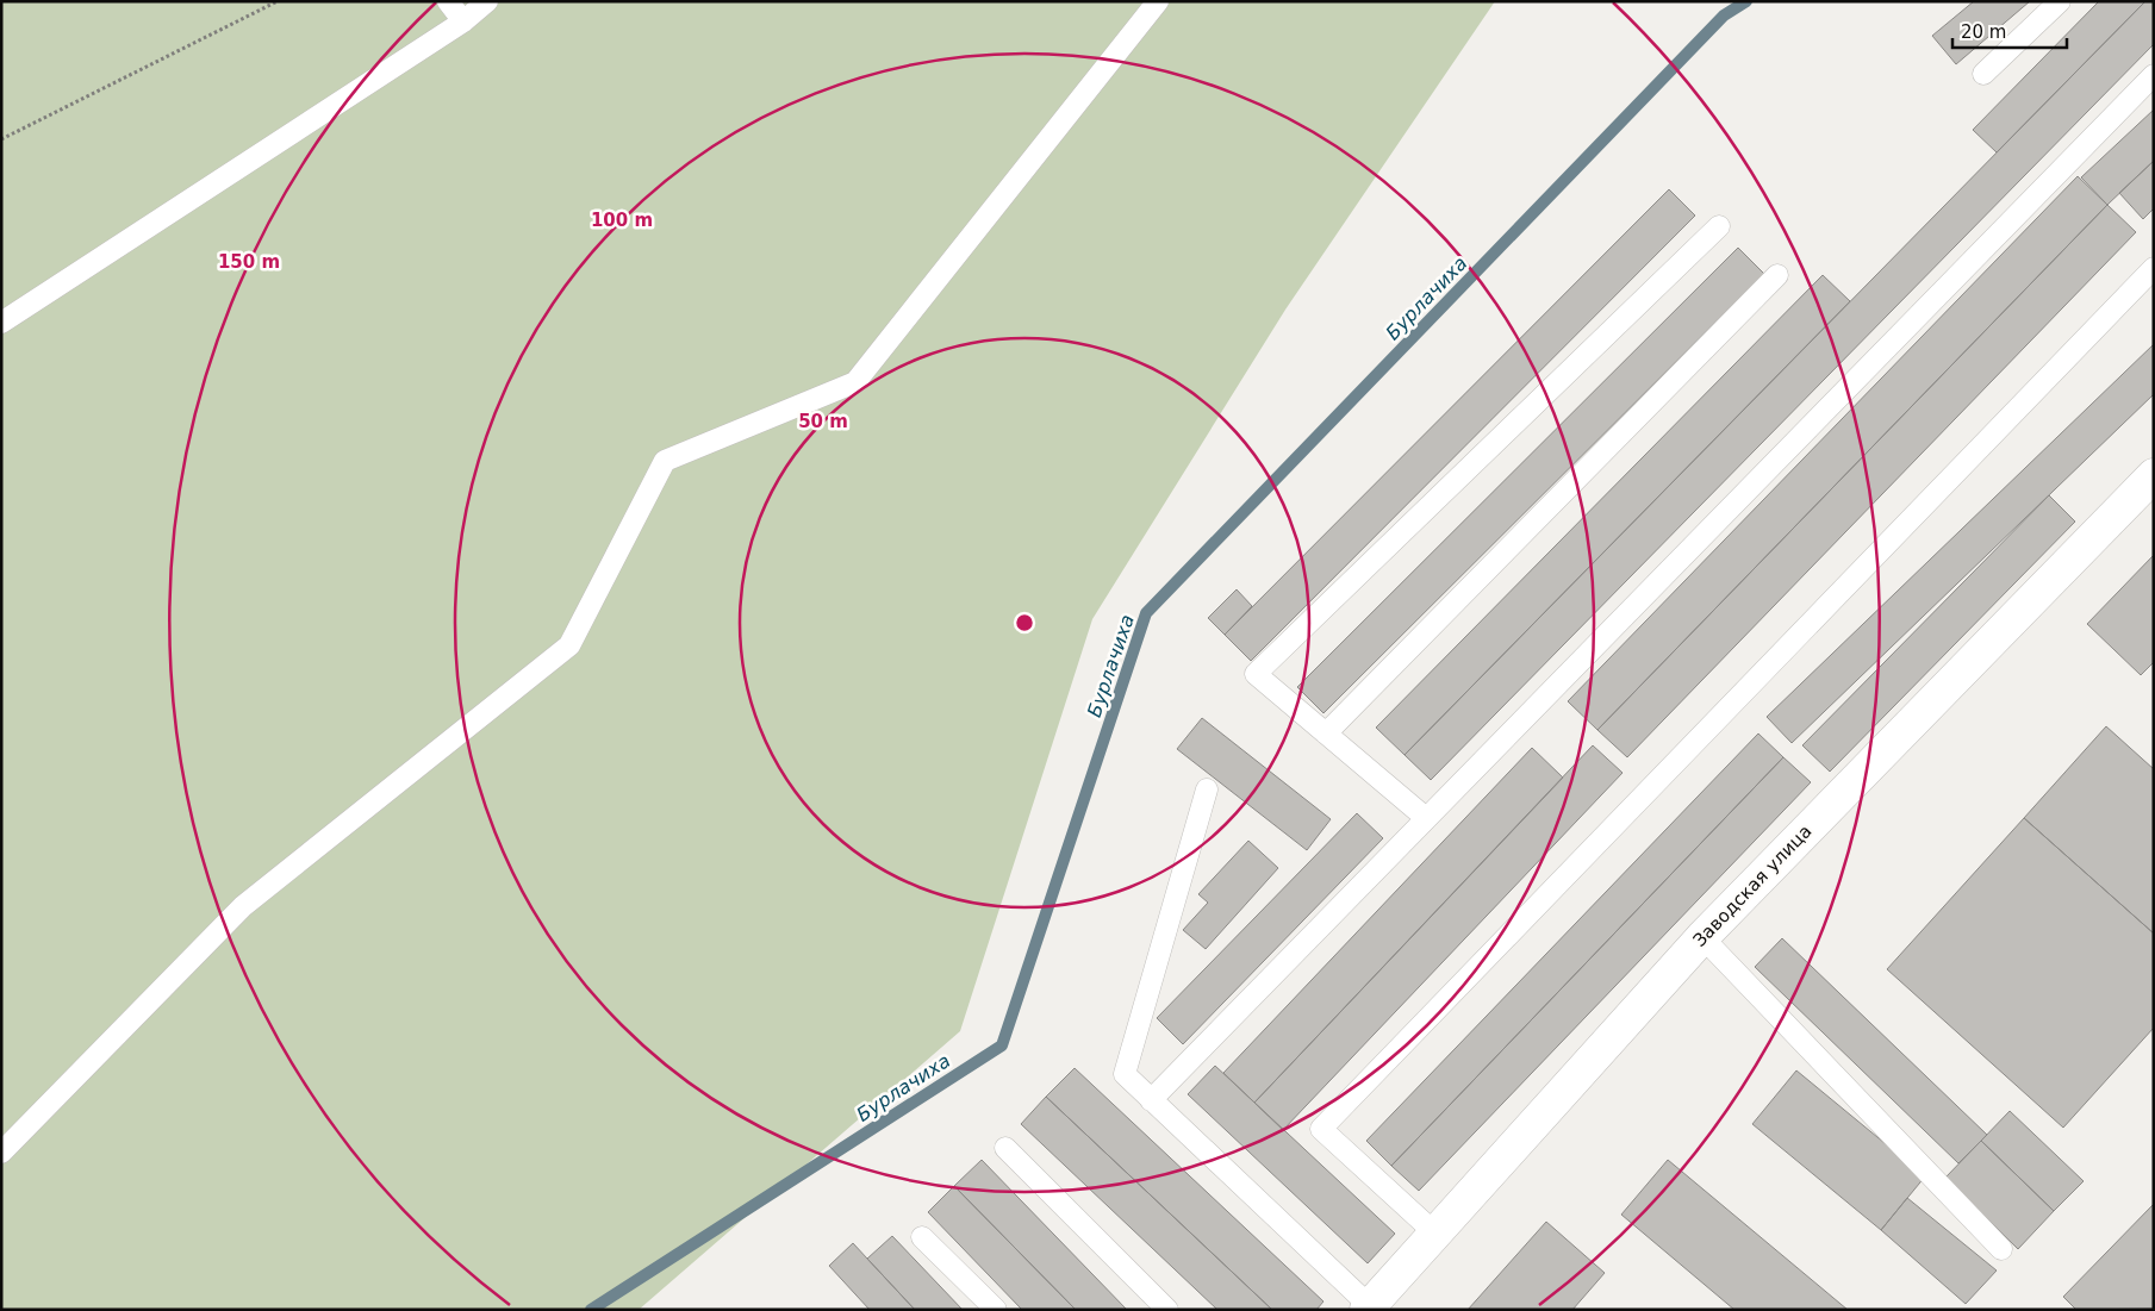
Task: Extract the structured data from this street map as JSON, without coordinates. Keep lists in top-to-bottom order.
{
  "streets": {
    "street": ["Заводская улица"]
  },
  "water": ["Бурлачиха"],
  "scale_bar": "20 m",
  "rings": ["100 m", "150 m", "50 m"]
}
